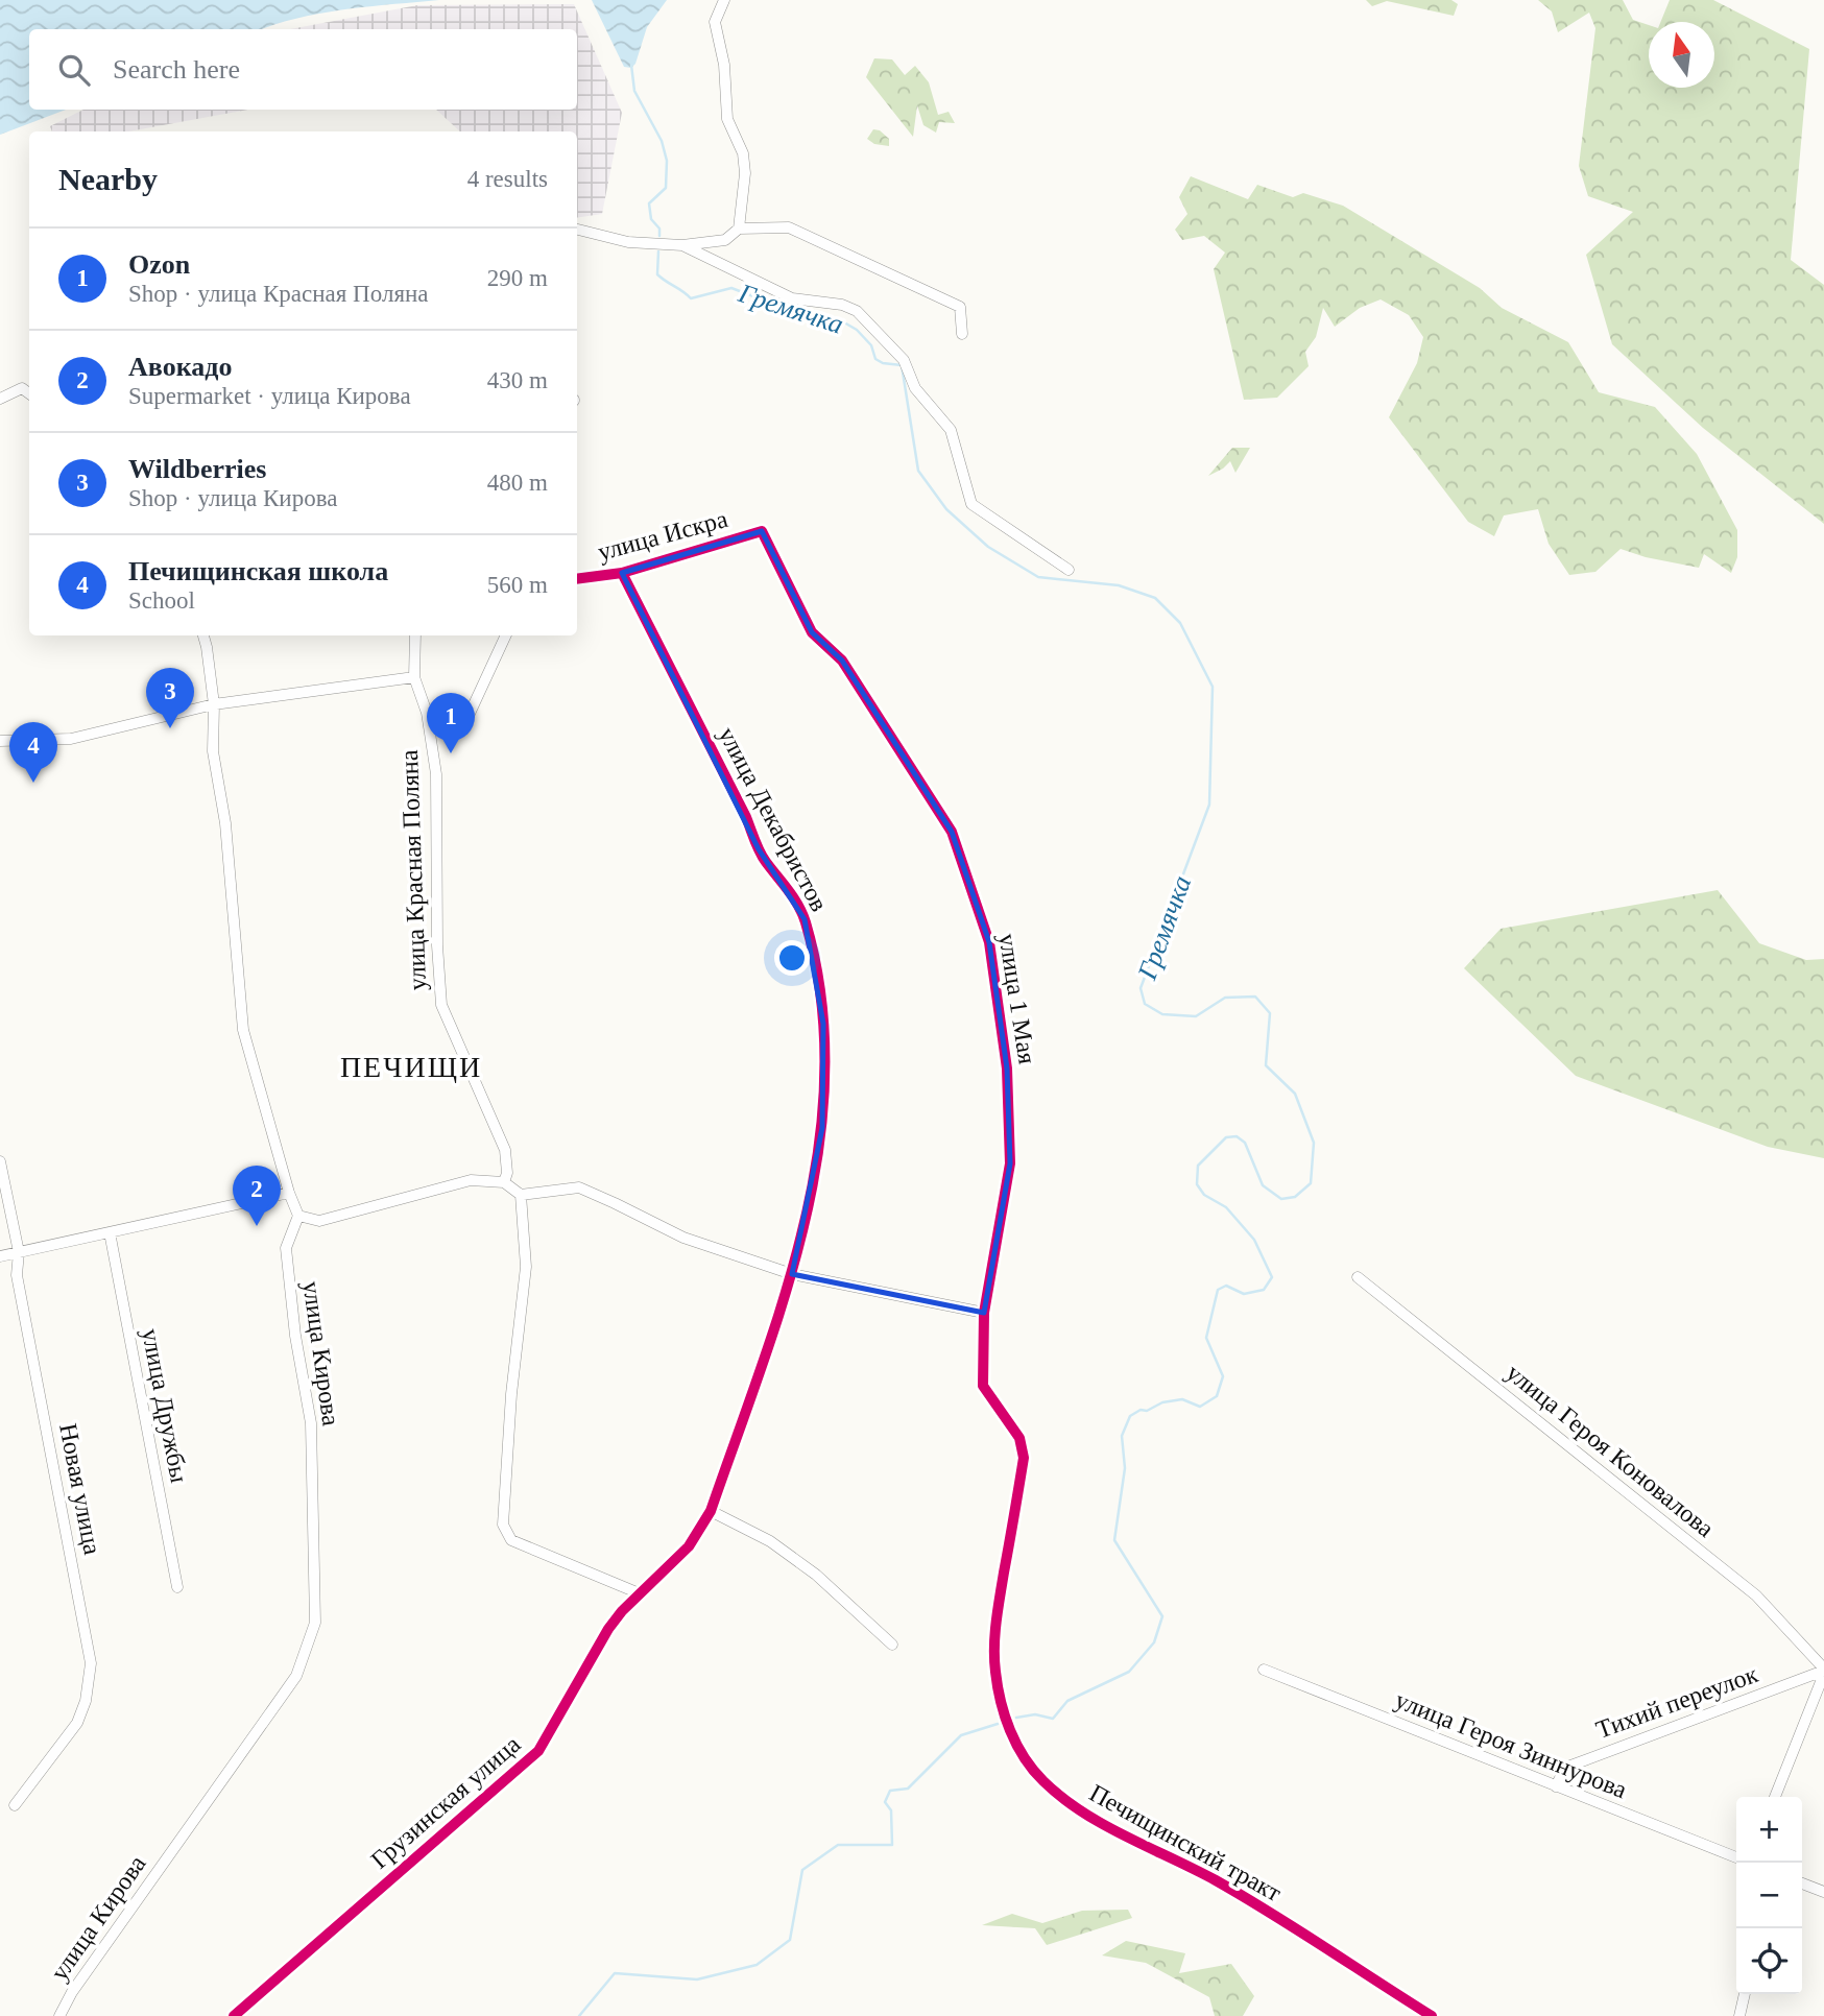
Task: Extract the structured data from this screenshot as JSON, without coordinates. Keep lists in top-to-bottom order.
{
  "streets": {
    "street": [
      "улица Искра",
      "улица Декабристов",
      "улица Красная Поляна",
      "улица 1 Мая",
      "улица Кирова",
      "улица Дружбы",
      "улица Героя Коновалова",
      "Новая улица",
      "Тихий переулок",
      "улица Героя Зиннурова",
      "Грузинская улица",
      "Печищинский тракт"
    ]
  },
  "crossings": [
    ["улица Искра", "улица Декабристов"],
    ["улица Искра", "улица 1 Мая"],
    ["улица Декабристов", "Грузинская улица"],
    ["улица 1 Мая", "Печищинский тракт"],
    ["улица Героя Коновалова", "Тихий переулок"],
    ["Тихий переулок", "улица Героя Зиннурова"]
  ],
  "districts": ["ПЕЧИЩИ"],
  "water": ["Гремячка"],
  "north": "top",
  "page": {
    "search": "Search here",
    "heading": ["Nearby", "4 results"],
    "list": [
      {
        "mark": "1",
        "name": "Ozon",
        "note": "Shop · улица Красная Поляна",
        "value": "290 m"
      },
      {
        "mark": "2",
        "name": "Авокадо",
        "note": "Supermarket · улица Кирова",
        "value": "430 m"
      },
      {
        "mark": "3",
        "name": "Wildberries",
        "note": "Shop · улица Кирова",
        "value": "480 m"
      },
      {
        "mark": "4",
        "name": "Печищинская школа",
        "note": "School",
        "value": "560 m"
      }
    ],
    "pins": [
      "3",
      "1",
      "4",
      "2"
    ],
    "map_buttons": ["+", "−"]
  }
}
